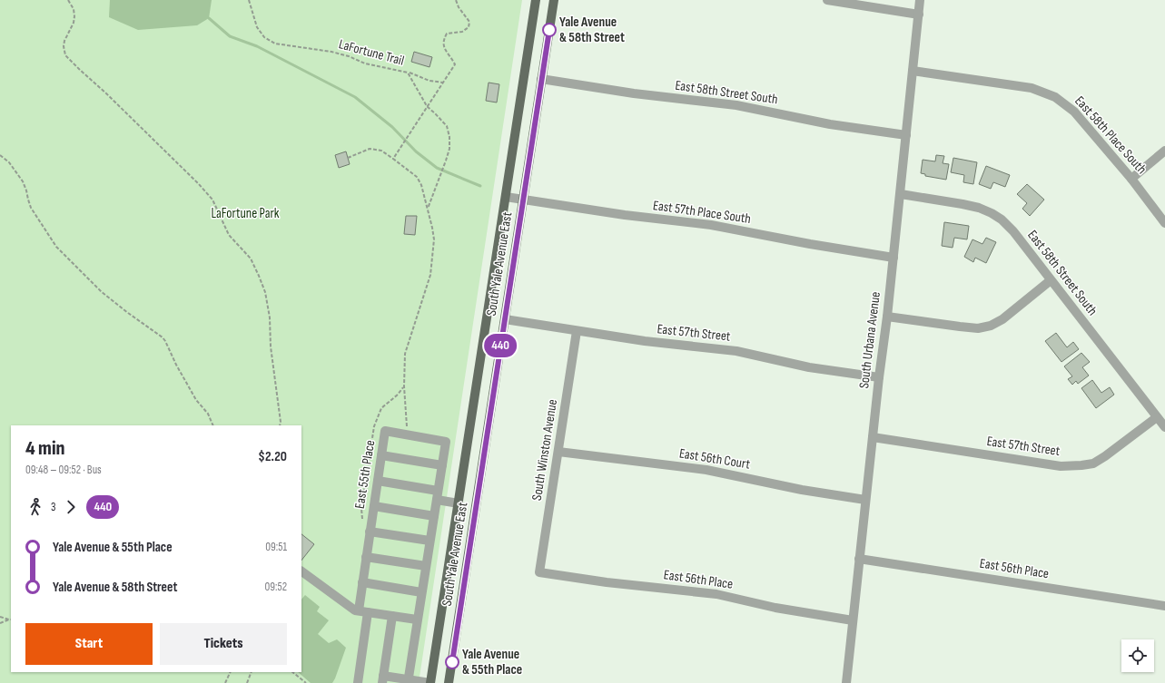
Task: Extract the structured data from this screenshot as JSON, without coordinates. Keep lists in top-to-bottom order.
{
  "streets": {
    "main road": ["South Yale Avenue East"],
    "street": [
      "East 58th Street South",
      "East 58th Place South",
      "East 57th Place South",
      "East 57th Street",
      "South Urbana Avenue",
      "South Winston Avenue",
      "East 56th Court",
      "East 55th Place",
      "East 56th Place"
    ],
    "path": ["LaFortune Trail"]
  },
  "crossings": [
    ["East 58th Street South", "South Yale Avenue East"],
    ["East 58th Street South", "East 57th Street"],
    ["East 58th Street South", "South Urbana Avenue"],
    ["East 58th Place South", "South Urbana Avenue"],
    ["East 57th Place South", "South Yale Avenue East"],
    ["East 57th Place South", "South Urbana Avenue"],
    ["South Yale Avenue East", "East 57th Street"],
    ["East 57th Street", "South Urbana Avenue"],
    ["East 57th Street", "South Winston Avenue"],
    ["South Urbana Avenue", "East 56th Court"],
    ["South Urbana Avenue", "East 56th Place"],
    ["South Winston Avenue", "East 56th Court"],
    ["South Winston Avenue", "East 56th Place"]
  ],
  "parks": ["LaFortune Park"],
  "places": ["Yale Avenue & 58th Street", "Yale Avenue & 55th Place"],
  "lines": ["bus line 440"],
  "page": {
    "on_map": "440",
    "heading": ["4 min", "09:48 – 09:52 · Bus", "$2.20"],
    "legs": ["3", "440"],
    "list": [
      {
        "name": "Yale Avenue & 55th Place",
        "value": "09:51"
      },
      {
        "name": "Yale Avenue & 58th Street",
        "value": "09:52"
      }
    ],
    "buttons": ["Start", "Tickets"]
  }
}
